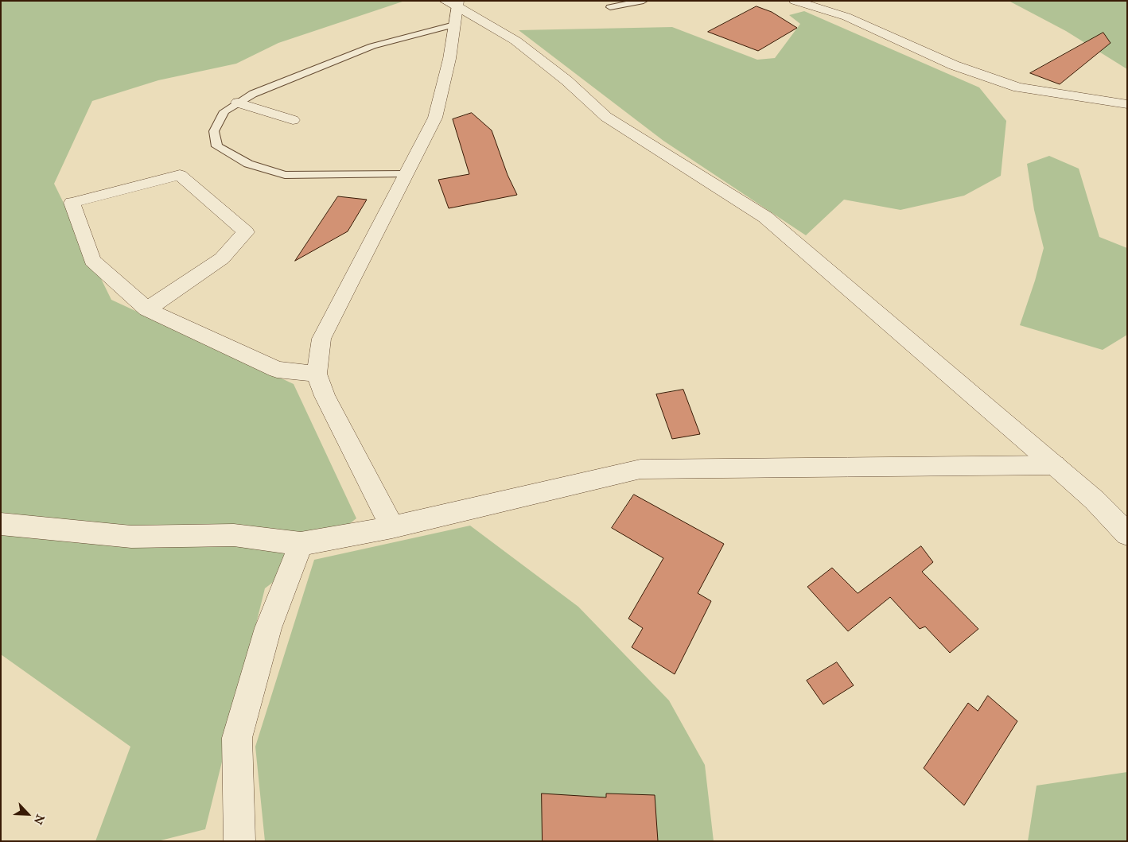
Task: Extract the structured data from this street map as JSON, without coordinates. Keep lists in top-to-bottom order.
{
  "north": "bottom right"
}
